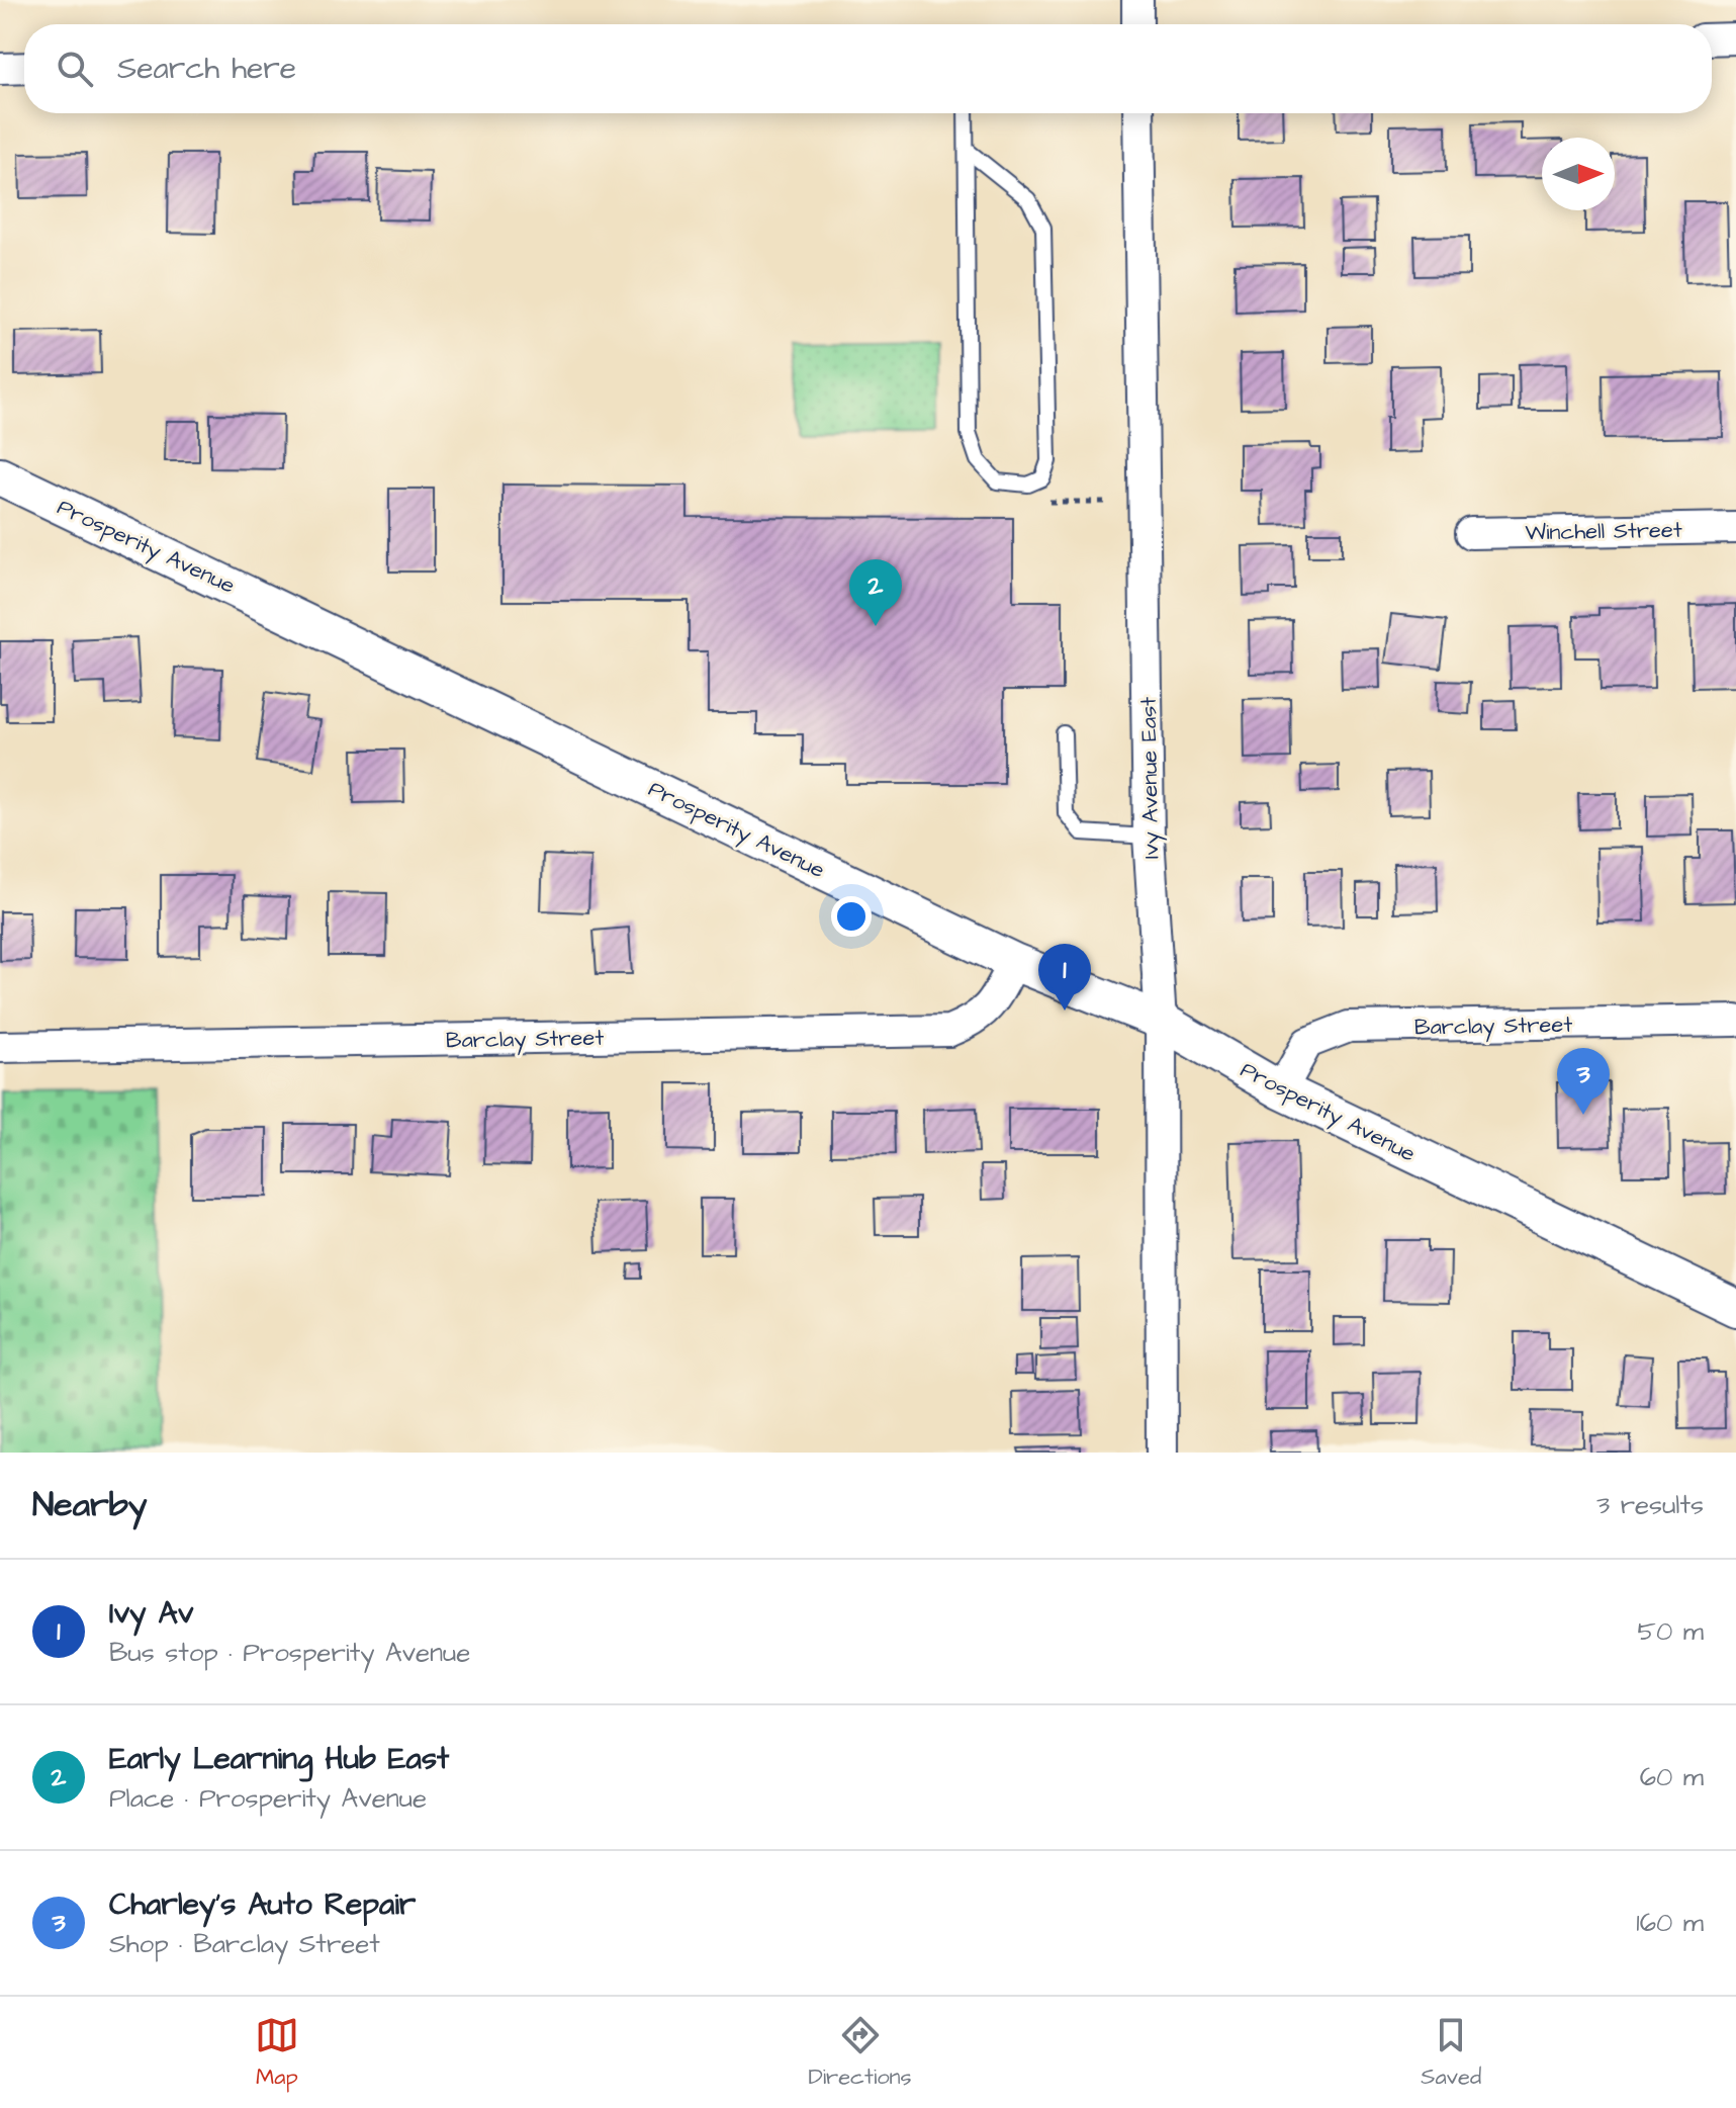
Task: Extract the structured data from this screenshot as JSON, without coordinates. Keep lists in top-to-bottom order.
{
  "streets": {
    "street": [
      "Winchell Street",
      "Prosperity Avenue",
      "Ivy Avenue East",
      "Barclay Street"
    ]
  },
  "crossings": [
    ["Prosperity Avenue", "Ivy Avenue East"],
    ["Prosperity Avenue", "Barclay Street"]
  ],
  "north": "right",
  "page": {
    "search": "Search here",
    "pins": ["2", "1", "3"],
    "heading": ["Nearby", "3 results"],
    "list": [
      {
        "mark": "1",
        "name": "Ivy Av",
        "note": "Bus stop · Prosperity Avenue",
        "value": "50 m"
      },
      {
        "mark": "2",
        "name": "Early Learning Hub East",
        "note": "Place · Prosperity Avenue",
        "value": "60 m"
      },
      {
        "mark": "3",
        "name": "Charley's Auto Repair",
        "note": "Shop · Barclay Street",
        "value": "160 m"
      }
    ],
    "nav": ["Map", "Directions", "Saved"]
  }
}
